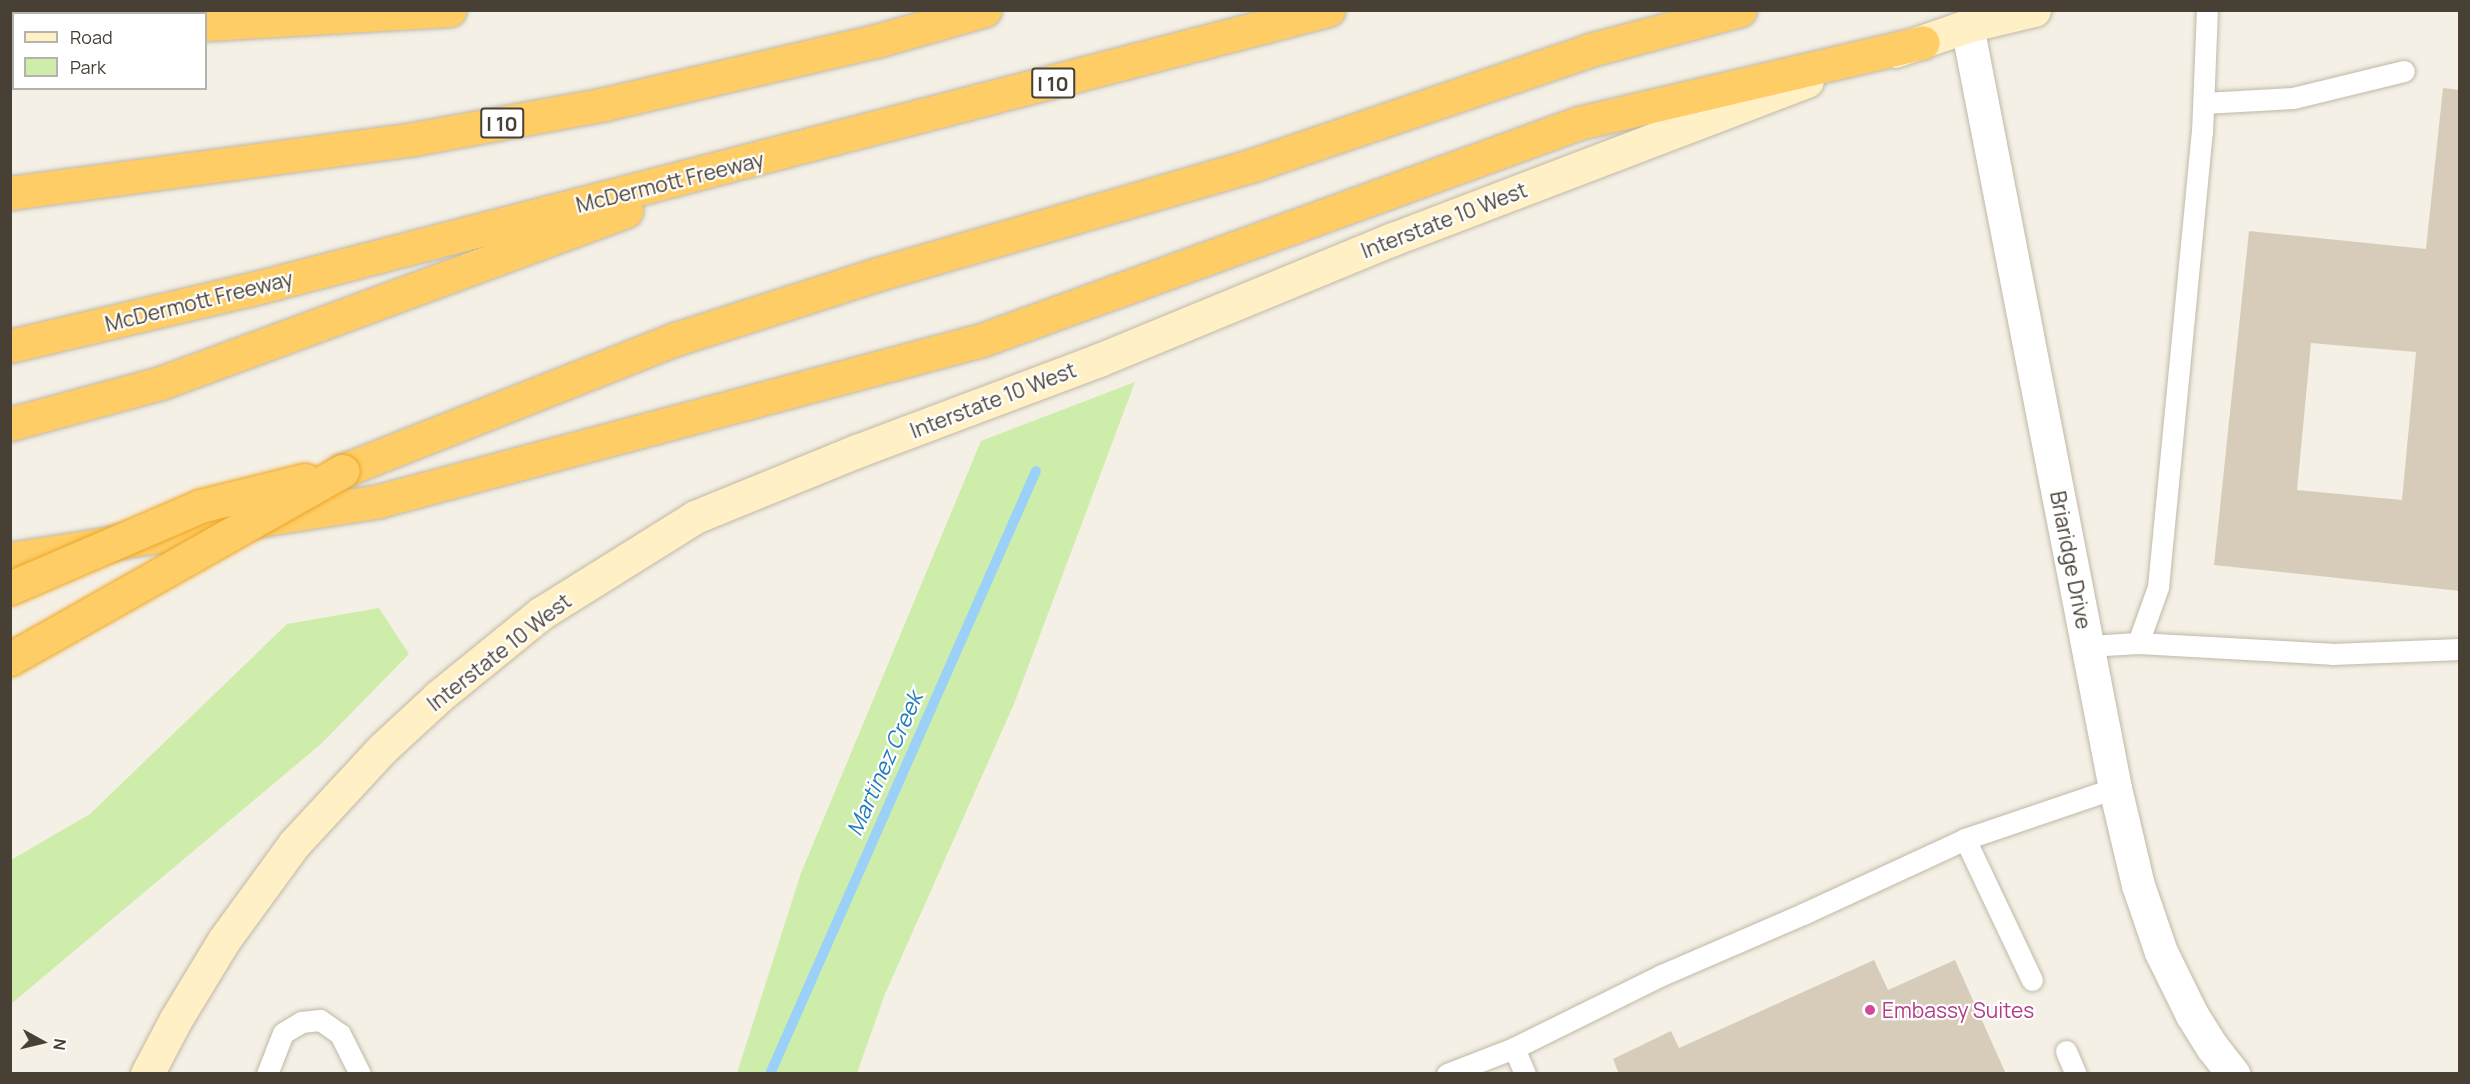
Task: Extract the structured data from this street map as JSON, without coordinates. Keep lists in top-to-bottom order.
{
  "streets": {
    "highway": ["I 10", "McDermott Freeway"],
    "main road": ["Interstate 10 West"],
    "street": ["Briaridge Drive"]
  },
  "crossings": [
    ["Interstate 10 West", "Briaridge Drive"]
  ],
  "water": ["Martinez Creek"],
  "places": ["Embassy Suites"],
  "legend": ["Road", "Park"],
  "north": "right"
}
